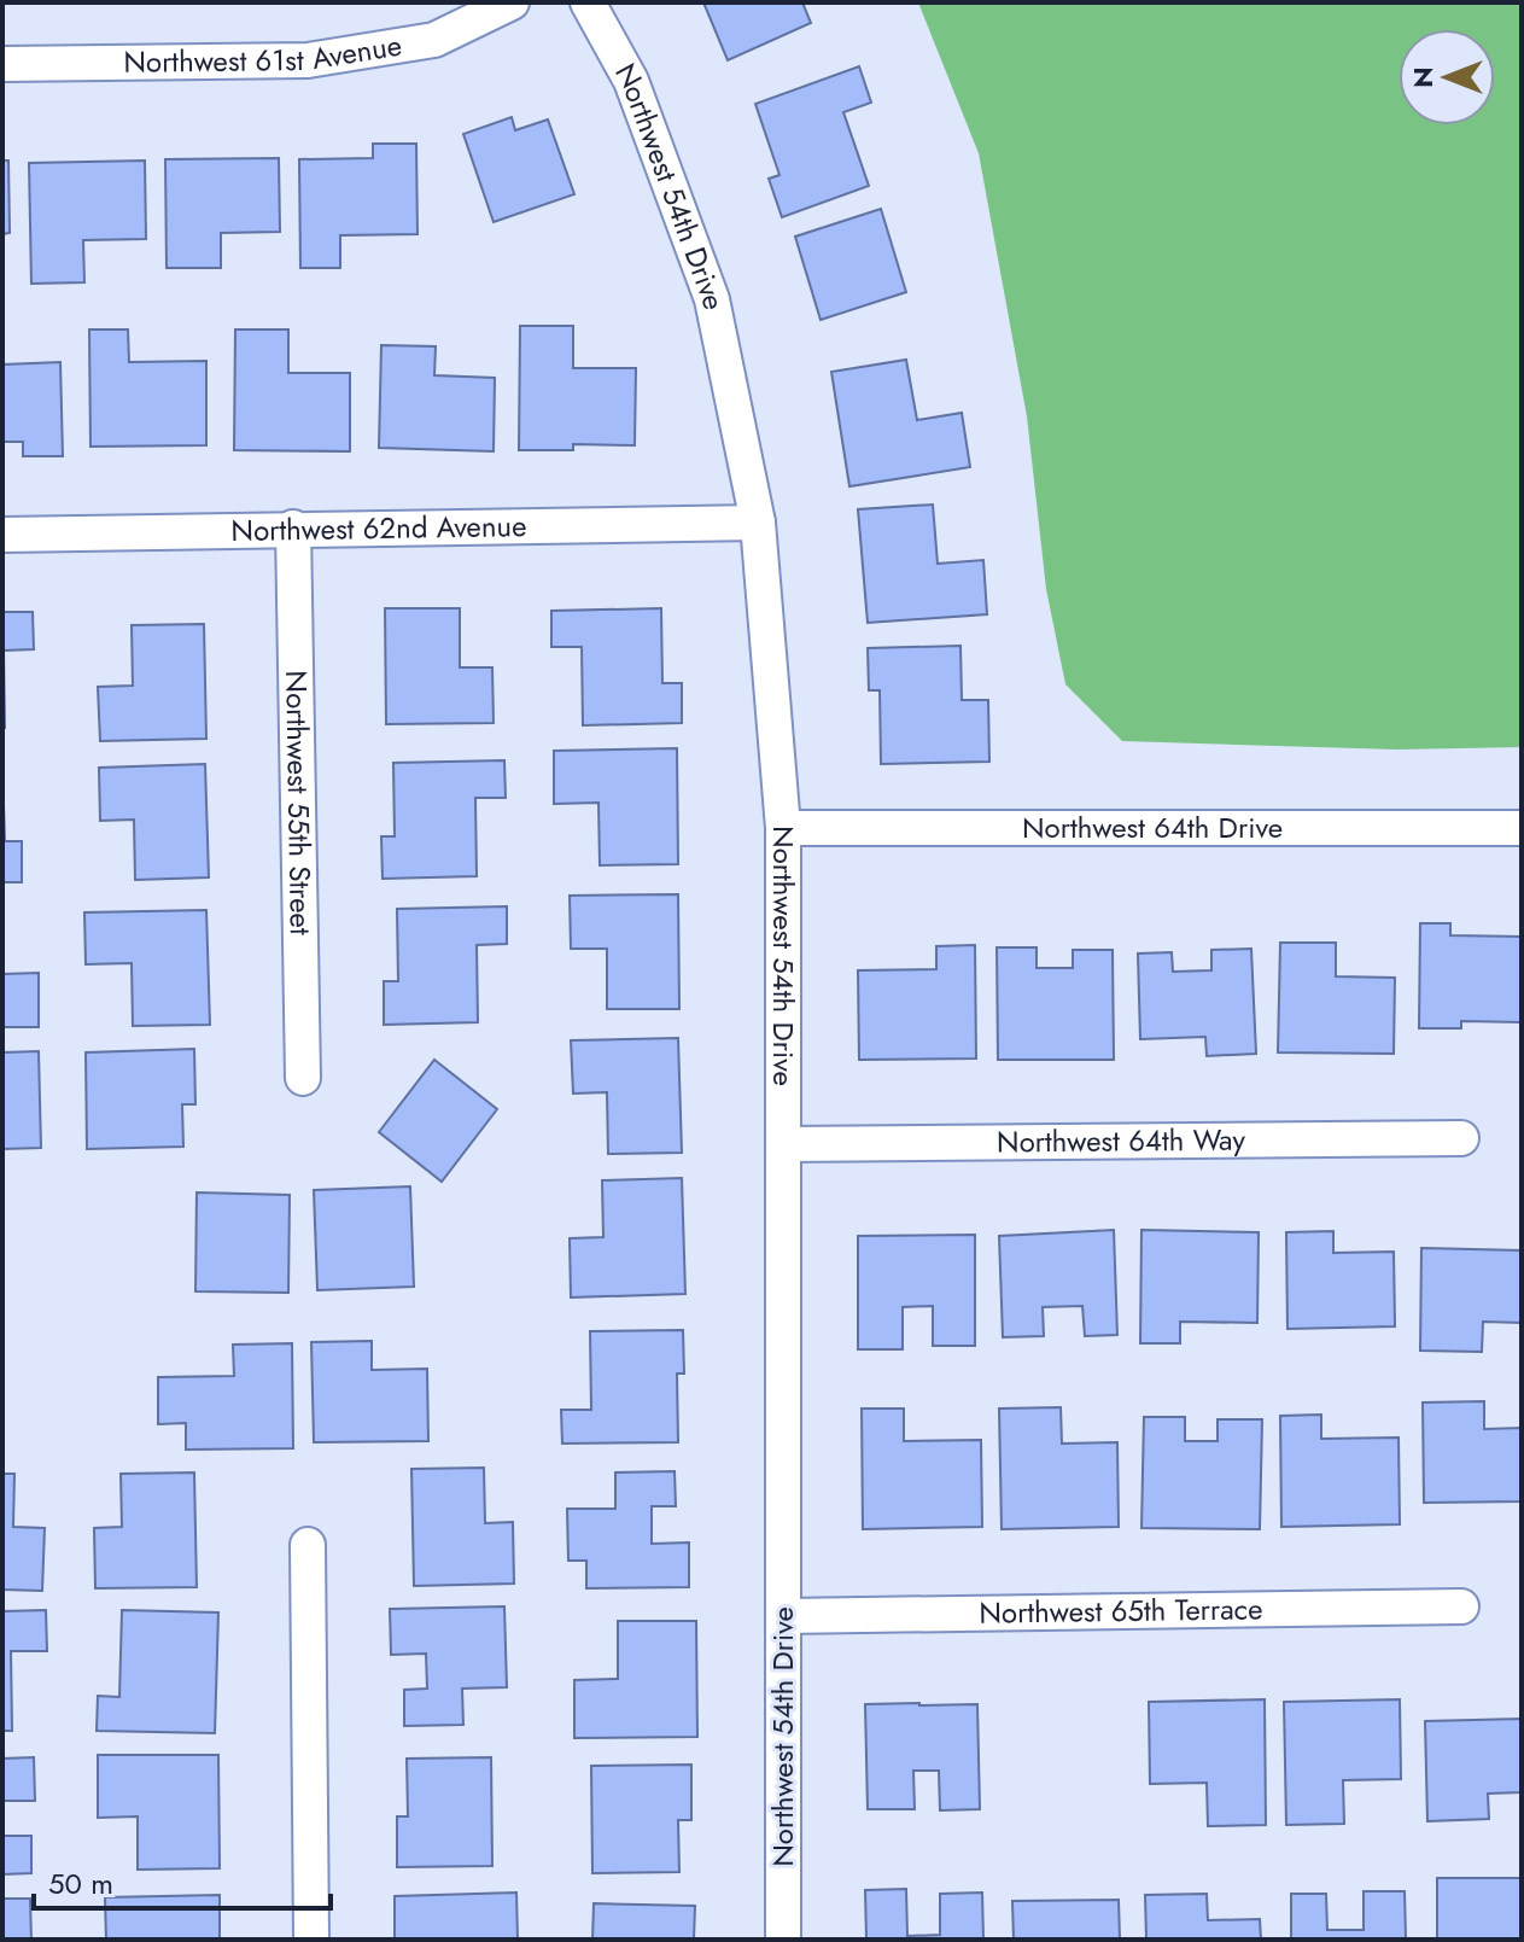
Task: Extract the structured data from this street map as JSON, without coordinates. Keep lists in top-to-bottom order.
{
  "streets": {
    "street": [
      "Northwest 61st Avenue",
      "Northwest 54th Drive",
      "Northwest 62nd Avenue",
      "Northwest 55th Street",
      "Northwest 64th Drive",
      "Northwest 64th Way",
      "Northwest 65th Terrace"
    ]
  },
  "crossings": [
    ["Northwest 54th Drive", "Northwest 62nd Avenue"],
    ["Northwest 54th Drive", "Northwest 64th Drive"],
    ["Northwest 54th Drive", "Northwest 64th Way"],
    ["Northwest 54th Drive", "Northwest 65th Terrace"],
    ["Northwest 62nd Avenue", "Northwest 55th Street"]
  ],
  "scale_bar": "50 m",
  "north": "left"
}
